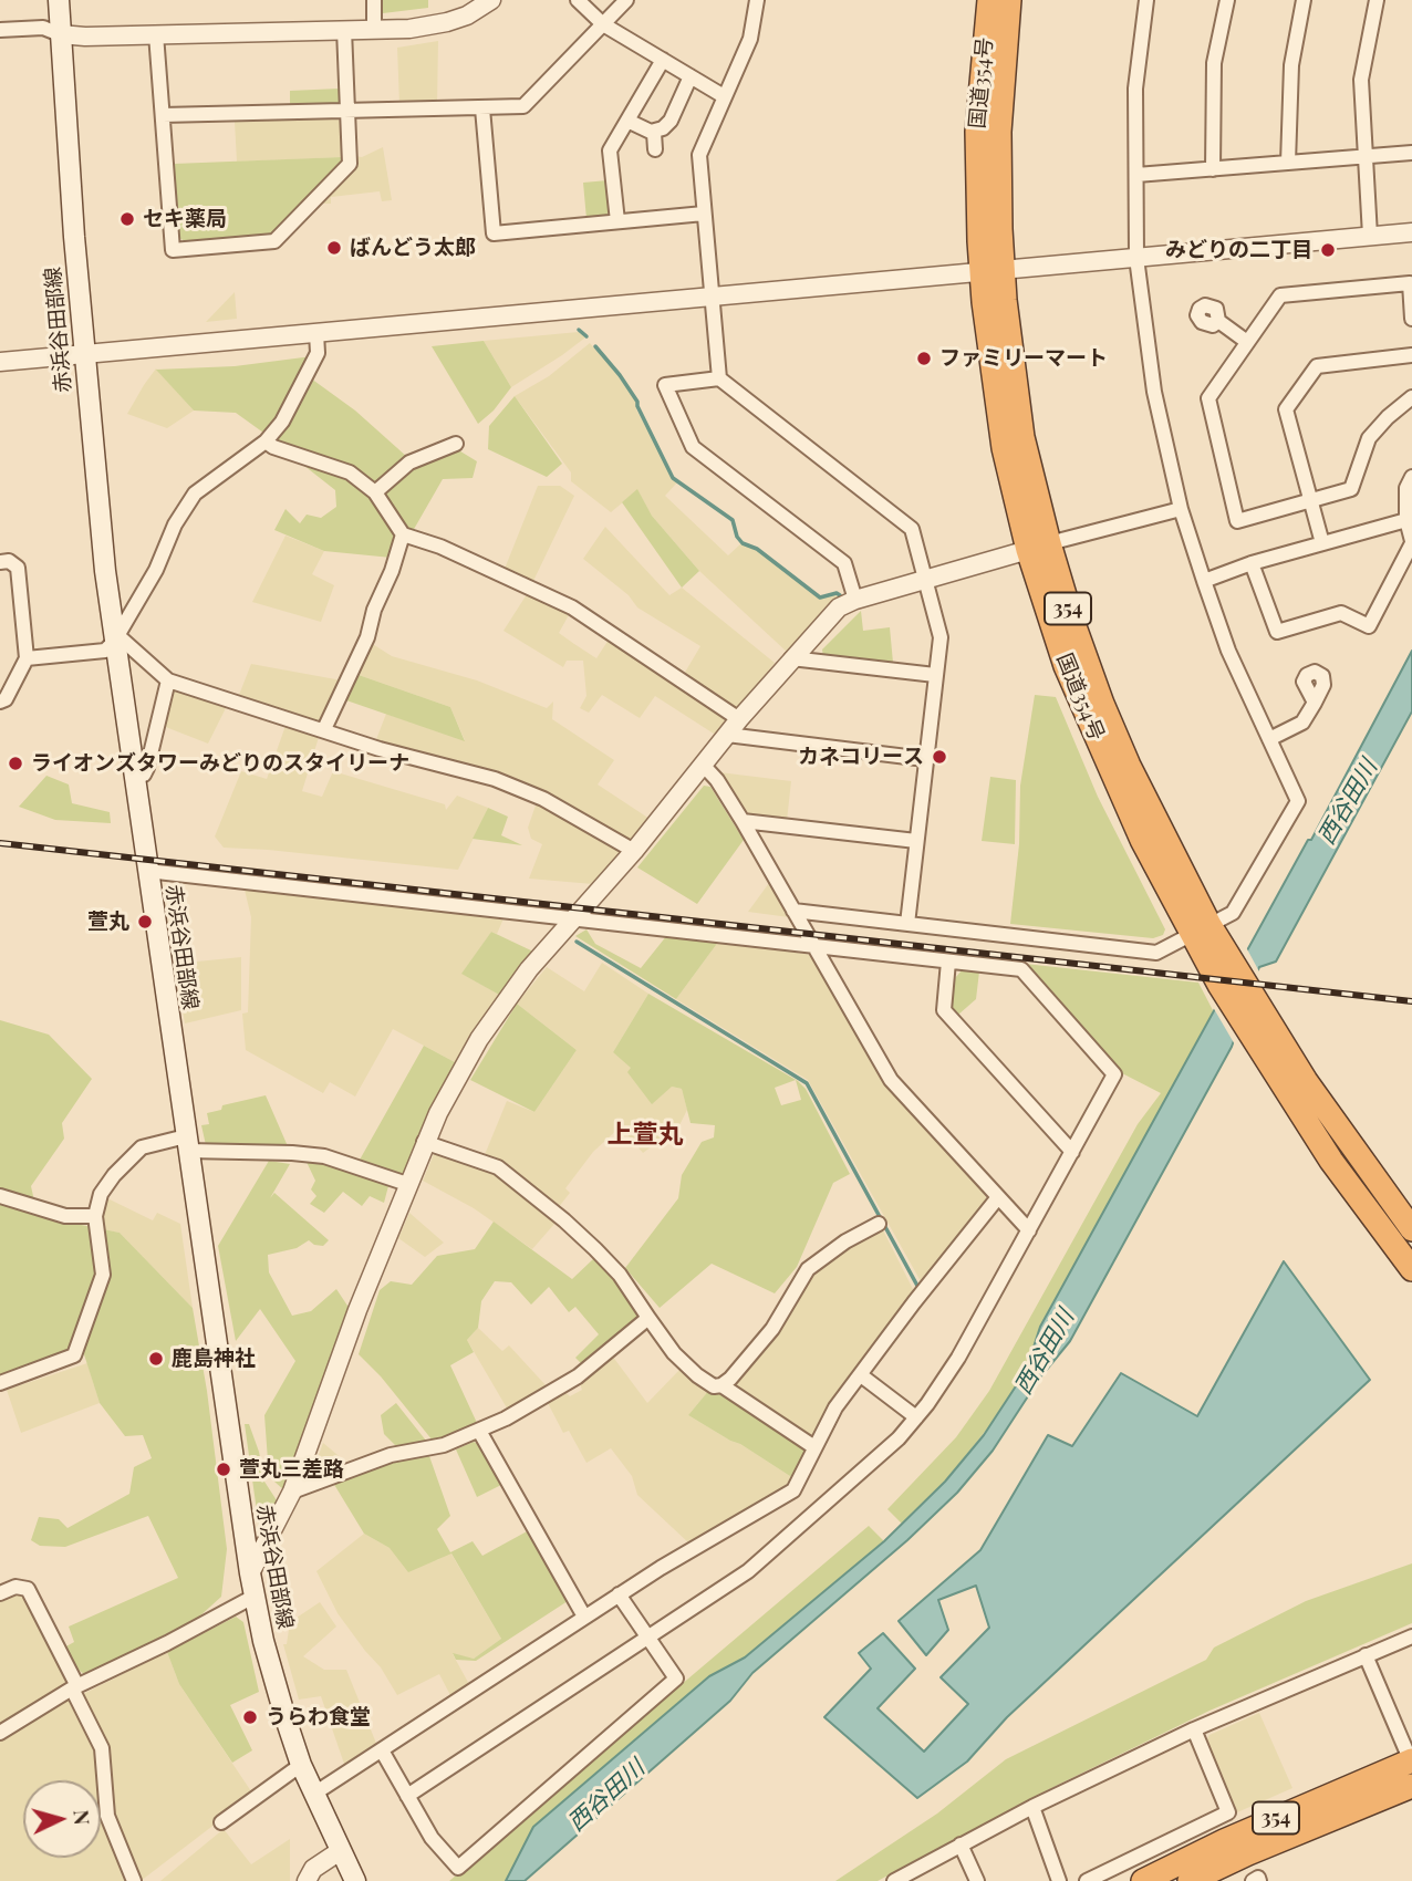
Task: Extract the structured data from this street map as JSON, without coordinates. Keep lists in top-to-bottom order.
{
  "streets": {
    "highway": ["国道354号", "354"],
    "main road": ["赤浜谷田部線"]
  },
  "districts": ["上萱丸"],
  "water": ["西谷田川"],
  "places": [
    "セキ薬局",
    "ばんどう太郎",
    "みどりの二丁目",
    "ファミリーマート",
    "カネコリース",
    "ライオンズタワーみどりのスタイリーナ",
    "萱丸",
    "鹿島神社",
    "萱丸三差路",
    "うらわ食堂"
  ],
  "north": "right"
}
